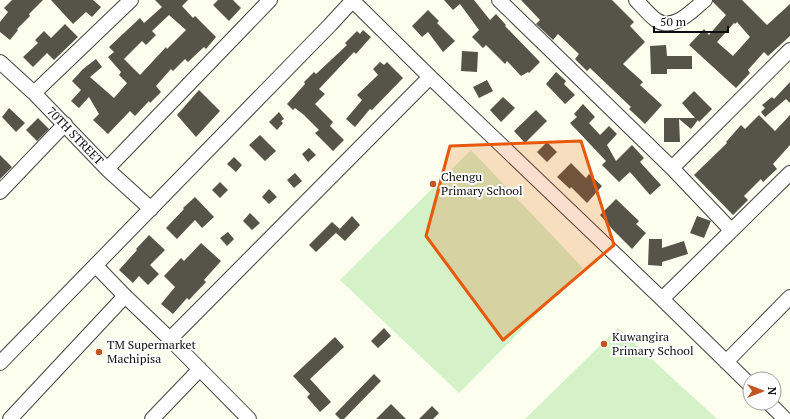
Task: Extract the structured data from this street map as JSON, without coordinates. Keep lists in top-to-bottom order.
{
  "streets": {
    "street": ["70TH STREET"]
  },
  "places": ["Chengu Primary School", "Kuwangira Primary School", "TM Supermarket Machipisa"],
  "scale_bar": "50 m",
  "north": "right"
}
